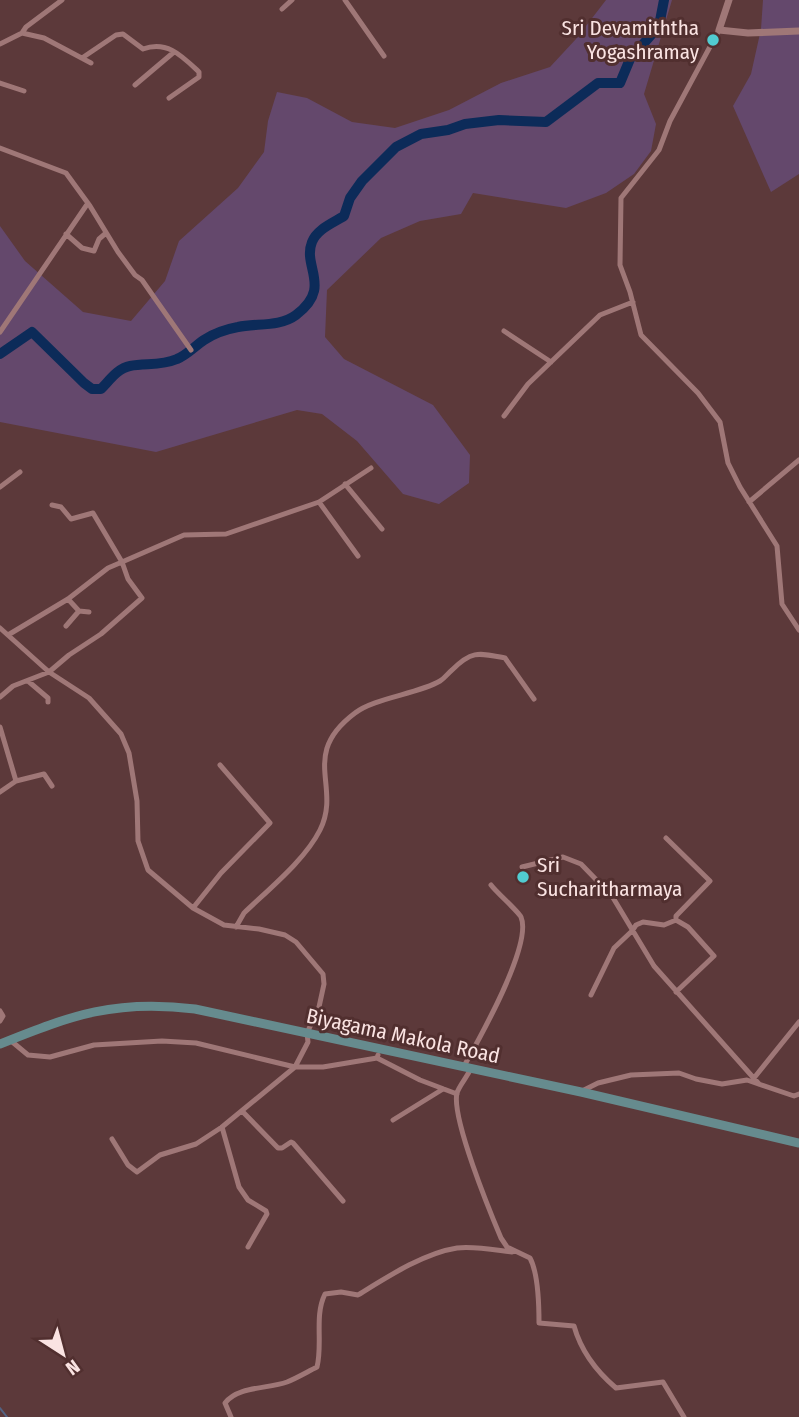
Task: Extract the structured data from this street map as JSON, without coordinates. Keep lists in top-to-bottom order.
{
  "streets": {
    "main road": ["Biyagama Makola Road"]
  },
  "places": ["Sri Devamiththa Yogashramay", "Sri Sucharitharmaya"],
  "north": "bottom right"
}
